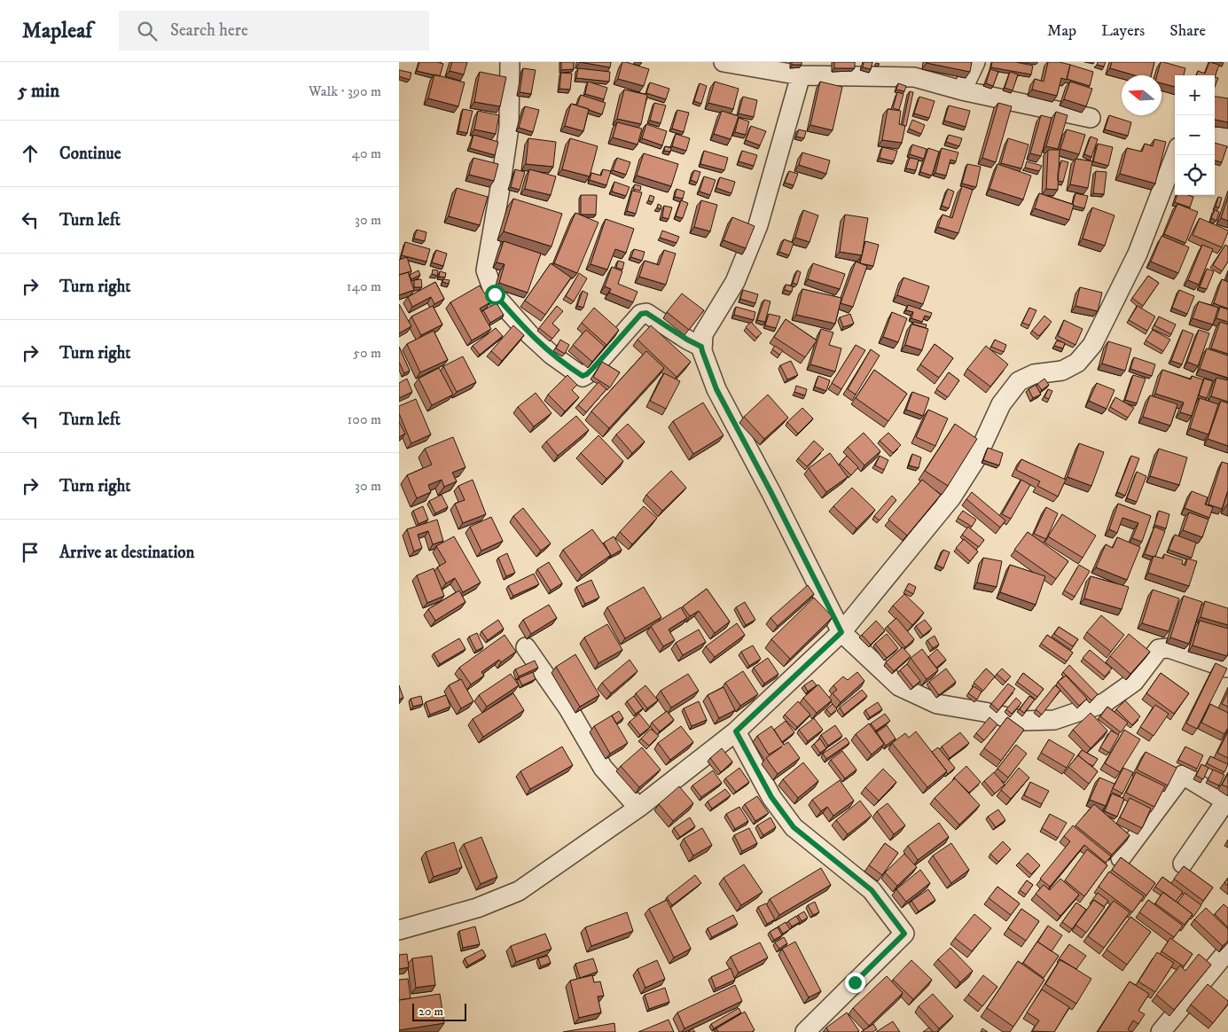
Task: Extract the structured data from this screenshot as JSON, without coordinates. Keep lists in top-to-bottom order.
{
  "scale_bar": "20 m",
  "north": "left",
  "page": {
    "header": "Mapleaf",
    "search": "Search here",
    "nav": ["Map", "Layers", "Share"],
    "heading": ["5 min", "Walk · 390 m"],
    "map_buttons": ["+", "−"],
    "list": [
      ["Continue", "40 m"],
      ["Turn left", "30 m"],
      ["Turn right", "140 m"],
      ["Turn right", "50 m"],
      ["Turn left", "100 m"],
      ["Turn right", "30 m"],
      "Arrive at destination"
    ],
    "scale": "20 m"
  }
}
